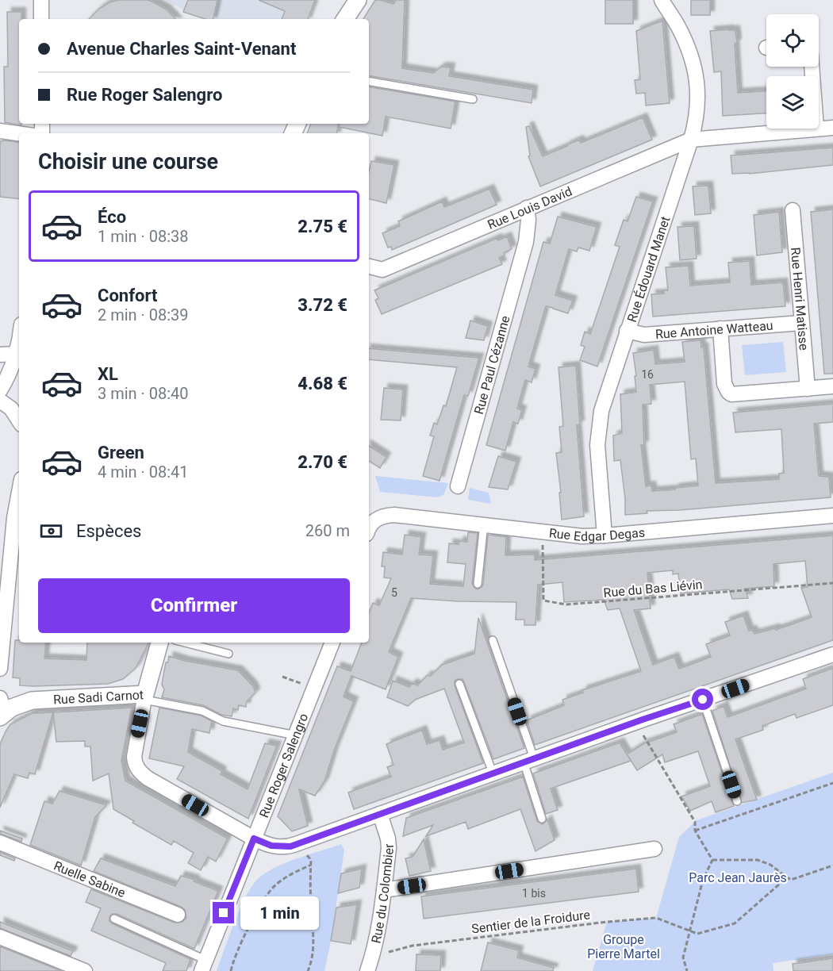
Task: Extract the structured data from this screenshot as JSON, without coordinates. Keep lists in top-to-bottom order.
{
  "streets": {
    "street": [
      "Rue Louis David",
      "Rue Édouard Manet",
      "Rue Henri Matisse",
      "Rue Antoine Watteau",
      "Rue Paul Cézanne",
      "Rue Edgar Degas",
      "Rue Sadi Carnot",
      "Rue Roger Salengro",
      "Ruelle Sabine",
      "Rue du Colombier"
    ],
    "path": ["Rue du Bas Liévin", "Sentier de la Froidure"]
  },
  "crossings": [
    ["Rue Louis David", "Rue Édouard Manet"],
    ["Rue Louis David", "Rue Paul Cézanne"],
    ["Rue Édouard Manet", "Rue Antoine Watteau"],
    ["Rue Édouard Manet", "Rue Edgar Degas"],
    ["Rue Henri Matisse", "Rue Antoine Watteau"],
    ["Rue Edgar Degas", "Rue du Bas Liévin"],
    ["Rue du Colombier", "Sentier de la Froidure"]
  ],
  "parks": ["Parc Jean Jaurès", "Groupe Pierre Martel"],
  "house_numbers": ["16", "5", "1 bis"],
  "page": {
    "banner": ["Avenue Charles Saint-Venant", "Rue Roger Salengro"],
    "heading": "Choisir une course",
    "list": [
      {
        "name": "Éco",
        "note": "1 min · 08:38",
        "value": "2.75 €"
      },
      {
        "name": "Confort",
        "note": "2 min · 08:39",
        "value": "3.72 €"
      },
      {
        "name": "XL",
        "note": "3 min · 08:40",
        "value": "4.68 €"
      },
      {
        "name": "Green",
        "note": "4 min · 08:41",
        "value": "2.70 €"
      }
    ],
    "pay": ["Espèces", "260 m"],
    "buttons": "Confirmer",
    "bubble": "1 min"
  }
}
